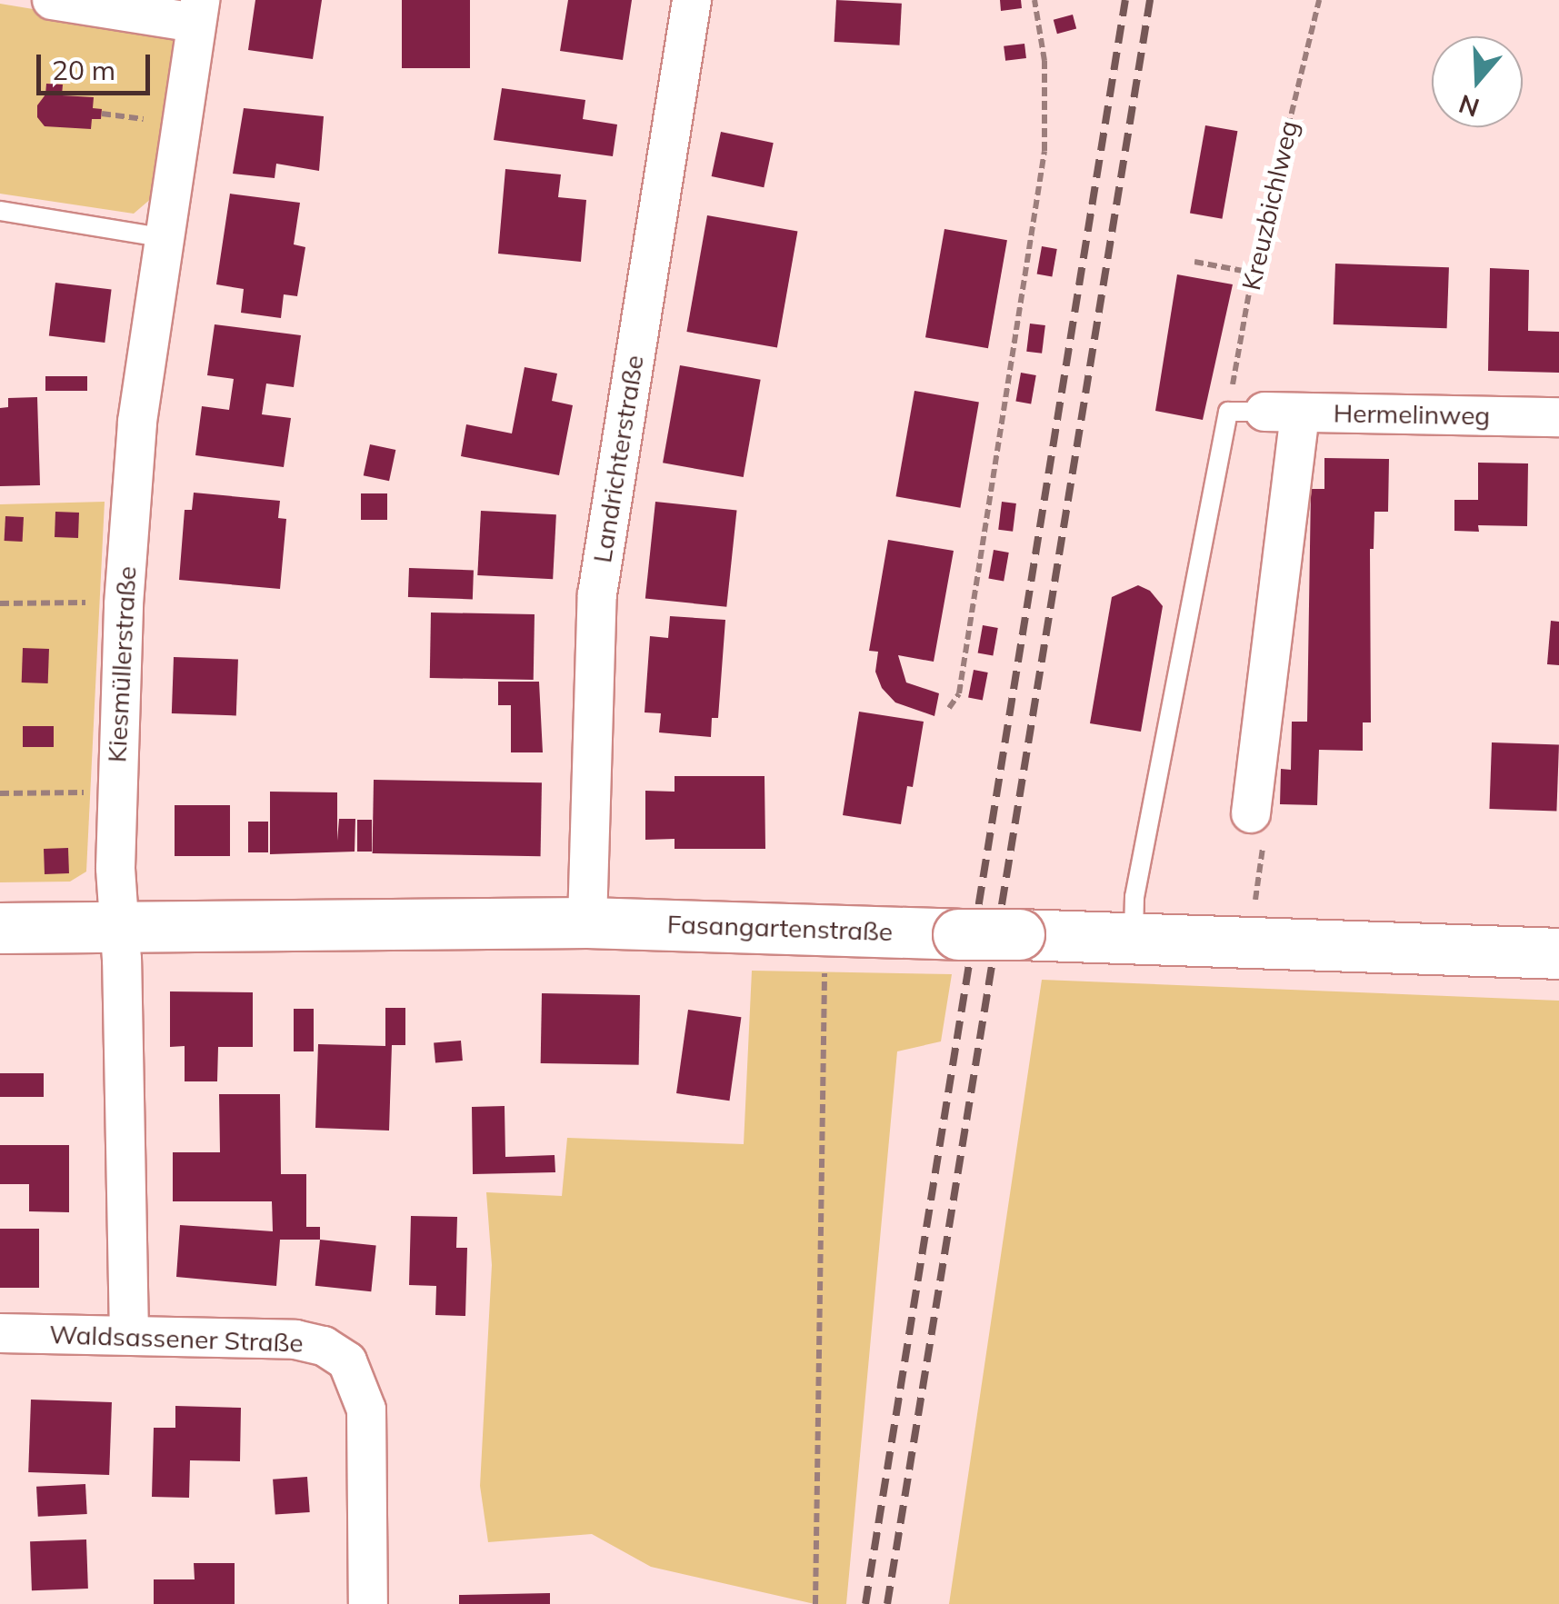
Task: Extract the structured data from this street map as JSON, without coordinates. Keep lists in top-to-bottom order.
{
  "streets": {
    "street": [
      "Hermelinweg",
      "Landrichterstraße",
      "Kiesmüllerstraße",
      "Fasangartenstraße",
      "Waldsassener Straße"
    ],
    "path": ["Kreuzbichlweg"]
  },
  "crossings": [
    ["Kreuzbichlweg", "Hermelinweg"],
    ["Landrichterstraße", "Fasangartenstraße"],
    ["Kiesmüllerstraße", "Fasangartenstraße"],
    ["Kiesmüllerstraße", "Waldsassener Straße"]
  ],
  "scale_bar": "20 m",
  "north": "bottom"
}
